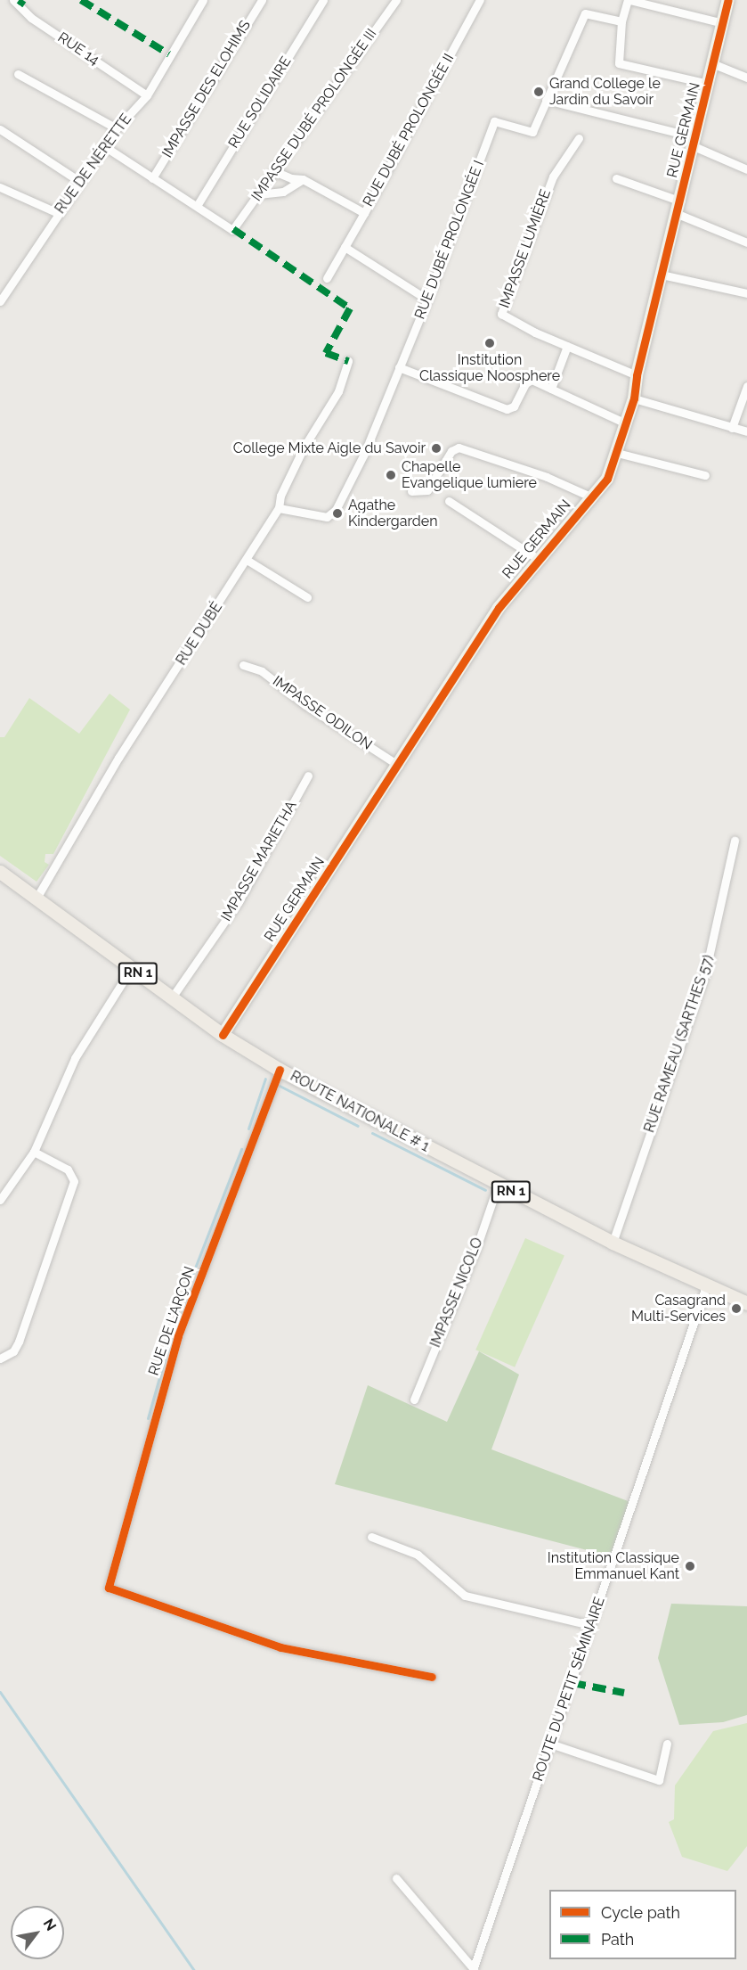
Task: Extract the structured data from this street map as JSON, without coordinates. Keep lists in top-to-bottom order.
{
  "streets": {
    "main road": ["RN 1", "ROUTE NATIONALE # 1"],
    "street": [
      "RUE 14",
      "IMPASSE DES ELOHIMS",
      "RUE SOLIDAIRE",
      "IMPASSE DUBÉ PROLONGÉE III",
      "RUE DUBÉ PROLONGÉE II",
      "RUE GERMAIN",
      "RUE DE NÉRETTE",
      "RUE DUBÉ PROLONGÉE I",
      "IMPASSE LUMIÈRE",
      "RUE DUBÉ",
      "IMPASSE ODILON",
      "IMPASSE MARIETHA",
      "RUE RAMEAU (SARTHES 57)",
      "IMPASSE NICOLO",
      "RUE DE L'ARÇON",
      "ROUTE DU PETIT SÉMINAIRE"
    ]
  },
  "crossings": [
    ["RUE 14", "RUE DE NÉRETTE"],
    ["RUE SOLIDAIRE", "IMPASSE DUBÉ PROLONGÉE III"],
    ["IMPASSE DUBÉ PROLONGÉE III", "RUE DUBÉ PROLONGÉE II"],
    ["RUE GERMAIN", "IMPASSE LUMIÈRE"],
    ["RUE GERMAIN", "IMPASSE ODILON"],
    ["RUE GERMAIN", "ROUTE NATIONALE # 1"],
    ["RUE DUBÉ PROLONGÉE I", "RUE DUBÉ"],
    ["RUE DUBÉ", "ROUTE NATIONALE # 1"],
    ["IMPASSE MARIETHA", "ROUTE NATIONALE # 1"],
    ["RUE RAMEAU (SARTHES 57)", "ROUTE NATIONALE # 1"],
    ["ROUTE NATIONALE # 1", "IMPASSE NICOLO"],
    ["ROUTE NATIONALE # 1", "RUE DE L'ARÇON"],
    ["ROUTE NATIONALE # 1", "ROUTE DU PETIT SÉMINAIRE"]
  ],
  "places": [
    "Grand College le Jardin du Savoir",
    "Institution Classique Noosphere",
    "College Mixte Aigle du Savoir",
    "Chapelle Evangelique lumiere",
    "Agathe Kindergarden",
    "Casagrand Multi-Services",
    "Institution Classique Emmanuel Kant"
  ],
  "legend": ["Cycle path", "Path"],
  "north": "top right"
}
